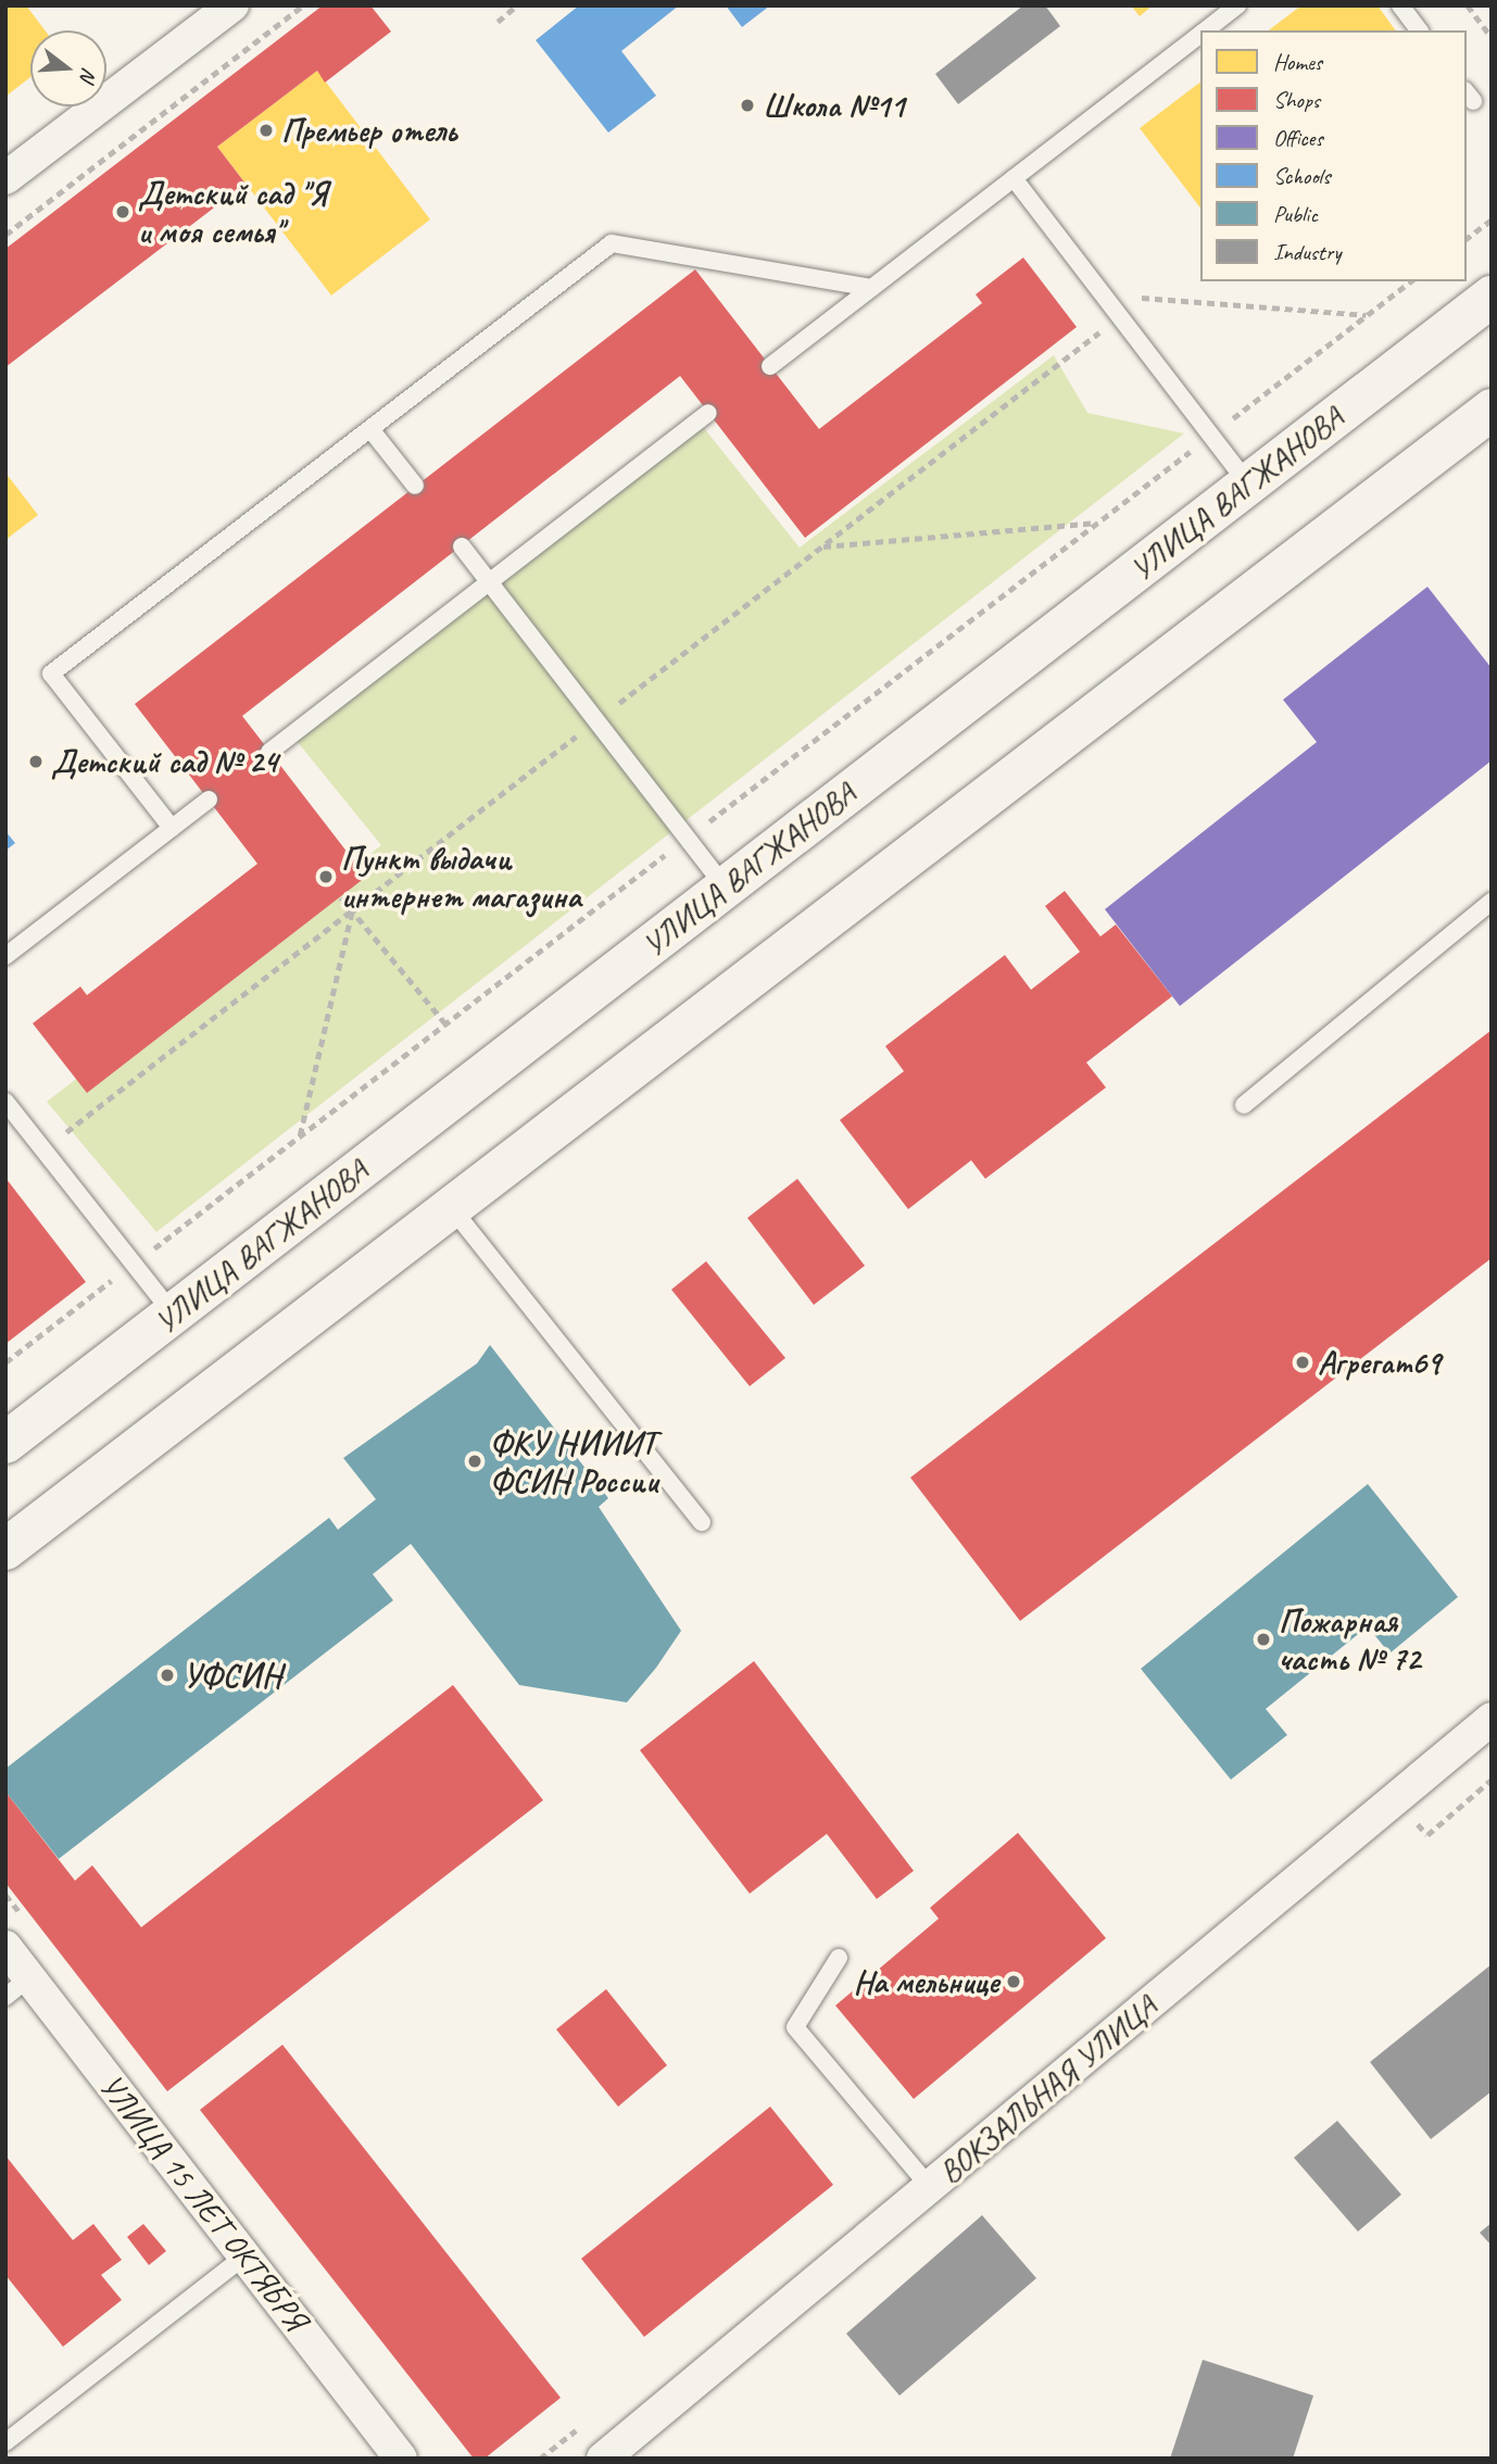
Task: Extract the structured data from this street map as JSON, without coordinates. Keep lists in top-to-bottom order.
{
  "streets": {
    "main road": ["УЛИЦА ВАГЖАНОВА"],
    "street": ["ВОКЗАЛЬНАЯ УЛИЦА", "УЛИЦА 15 ЛЕТ ОКТЯБРЯ"]
  },
  "places": [
    "Школа №11",
    "Премьер отель",
    "Детский сад \"Я и моя семья\"",
    "Детский сад № 24",
    "Пункт выдачи интернет магазина",
    "Агрегат69",
    "ФКУ НИИИТ ФСИН России",
    "Пожарная часть № 72",
    "УФСИН",
    "На мельнице"
  ],
  "legend": [
    "Homes",
    "Shops",
    "Offices",
    "Schools",
    "Public",
    "Industry"
  ],
  "north": "right"
}
